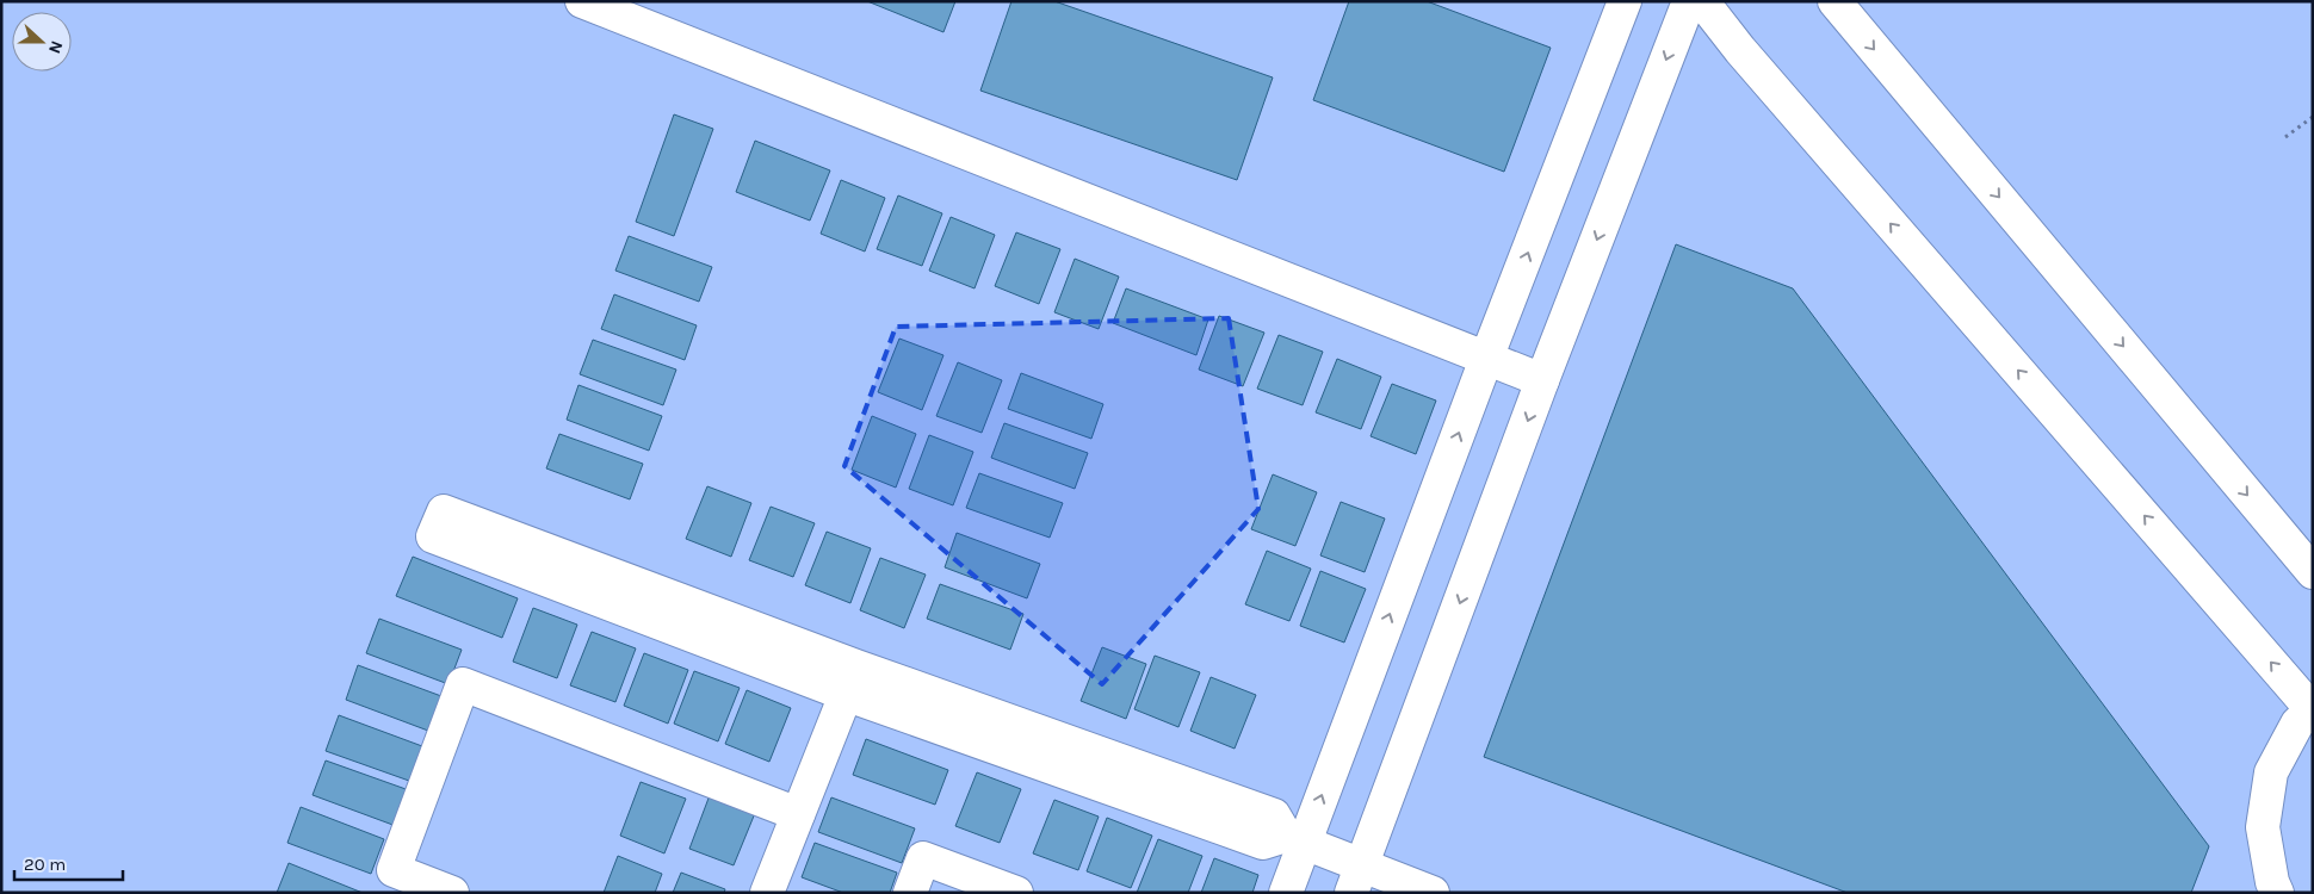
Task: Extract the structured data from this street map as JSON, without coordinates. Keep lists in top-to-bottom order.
{
  "scale_bar": "20 m",
  "north": "right"
}
